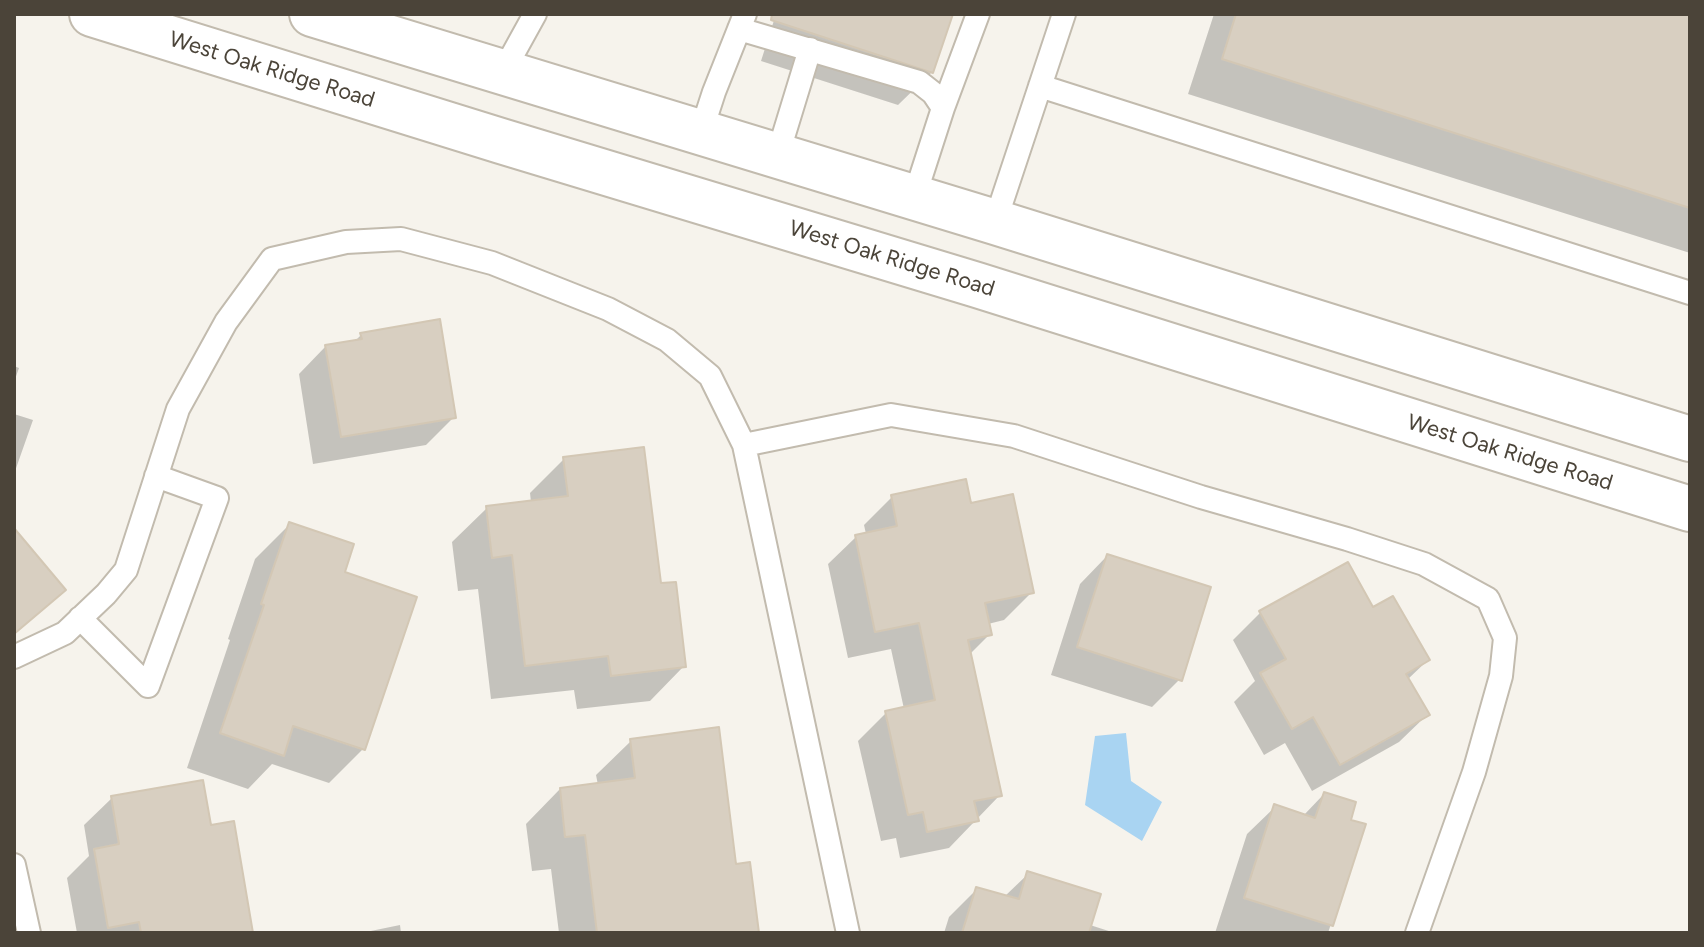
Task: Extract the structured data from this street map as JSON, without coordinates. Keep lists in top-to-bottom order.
{
  "streets": {
    "street": ["West Oak Ridge Road"]
  }
}
